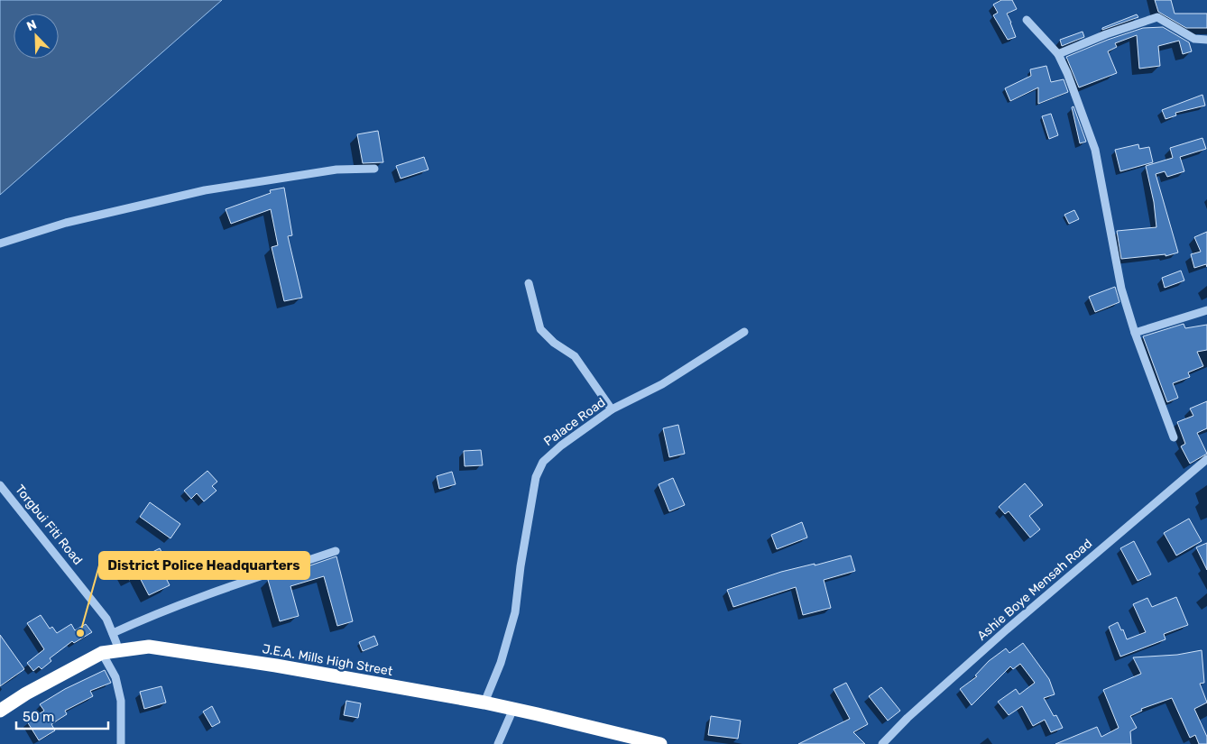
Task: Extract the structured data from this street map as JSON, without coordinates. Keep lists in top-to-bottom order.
{
  "streets": {
    "highway": ["J.E.A. Mills High Street"],
    "street": ["Palace Road", "Torgbui Fiti Road", "Ashie Boye Mensah Road"]
  },
  "crossings": [
    ["Palace Road", "J.E.A. Mills High Street"],
    ["Torgbui Fiti Road", "J.E.A. Mills High Street"]
  ],
  "places": ["District Police Headquarters"],
  "scale_bar": "50 m",
  "north": "top left"
}
